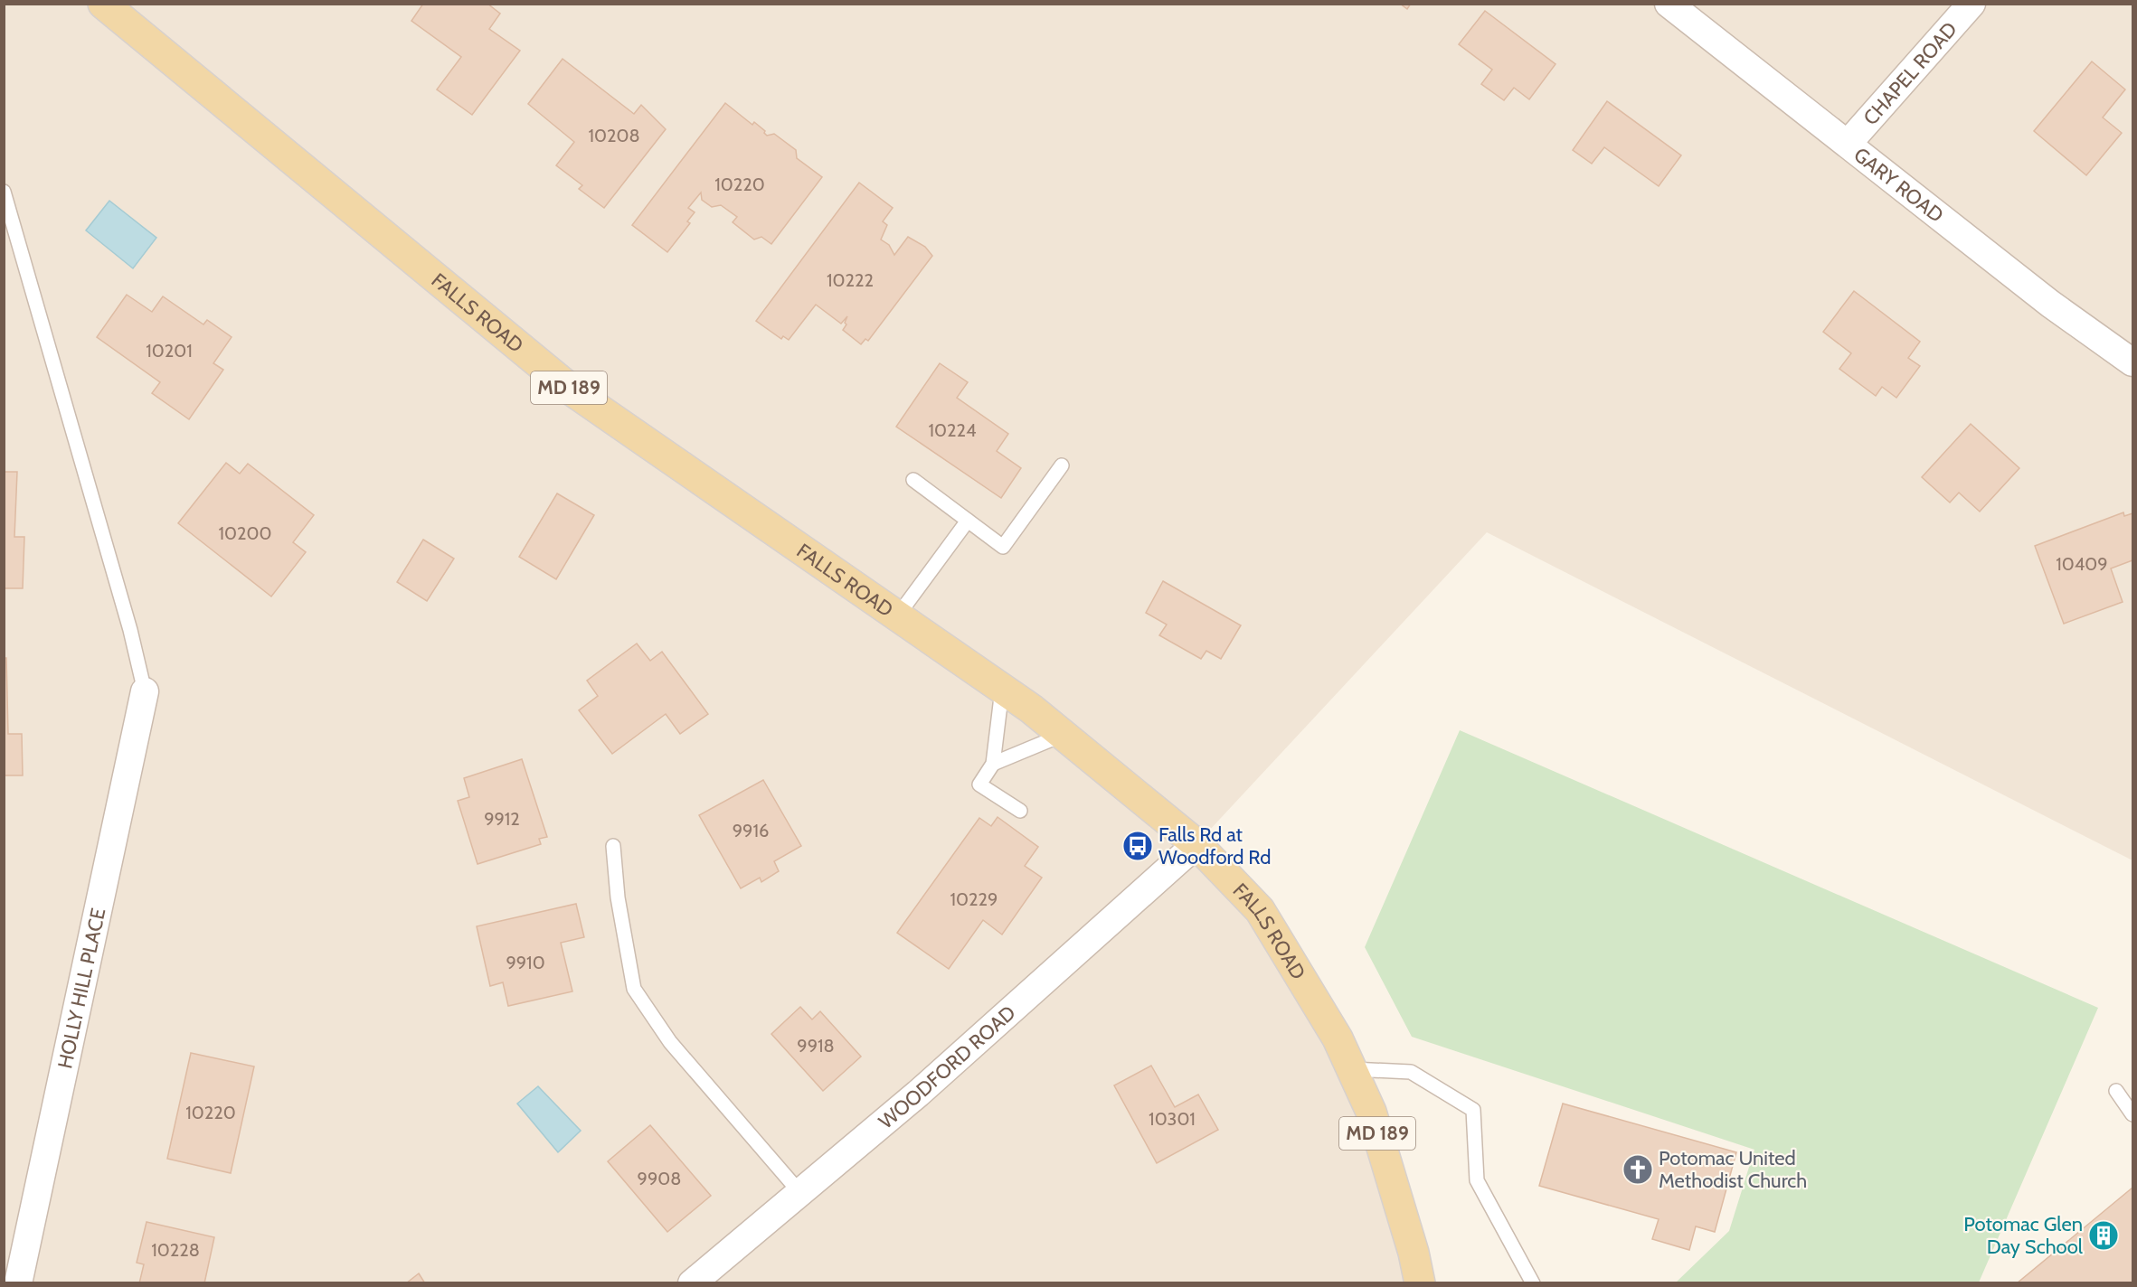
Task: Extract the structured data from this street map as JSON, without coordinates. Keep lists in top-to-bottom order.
{
  "streets": {
    "main road": ["FALLS ROAD", "MD 189"],
    "street": [
      "CHAPEL ROAD",
      "GARY ROAD",
      "HOLLY HILL PLACE",
      "WOODFORD ROAD"
    ]
  },
  "crossings": [
    ["CHAPEL ROAD", "GARY ROAD"],
    ["FALLS ROAD", "WOODFORD ROAD"]
  ],
  "places": {
    "bus stop": ["Falls Rd at Woodford Rd"],
    "church": ["Potomac United Methodist Church"],
    "building": ["Potomac Glen Day School"]
  },
  "house_numbers": [
    "10208",
    "10220",
    "10222",
    "10201",
    "10224",
    "10200",
    "10409",
    "9912",
    "9916",
    "10229",
    "9910",
    "9918",
    "10220",
    "10301",
    "9908",
    "10228"
  ]
}
